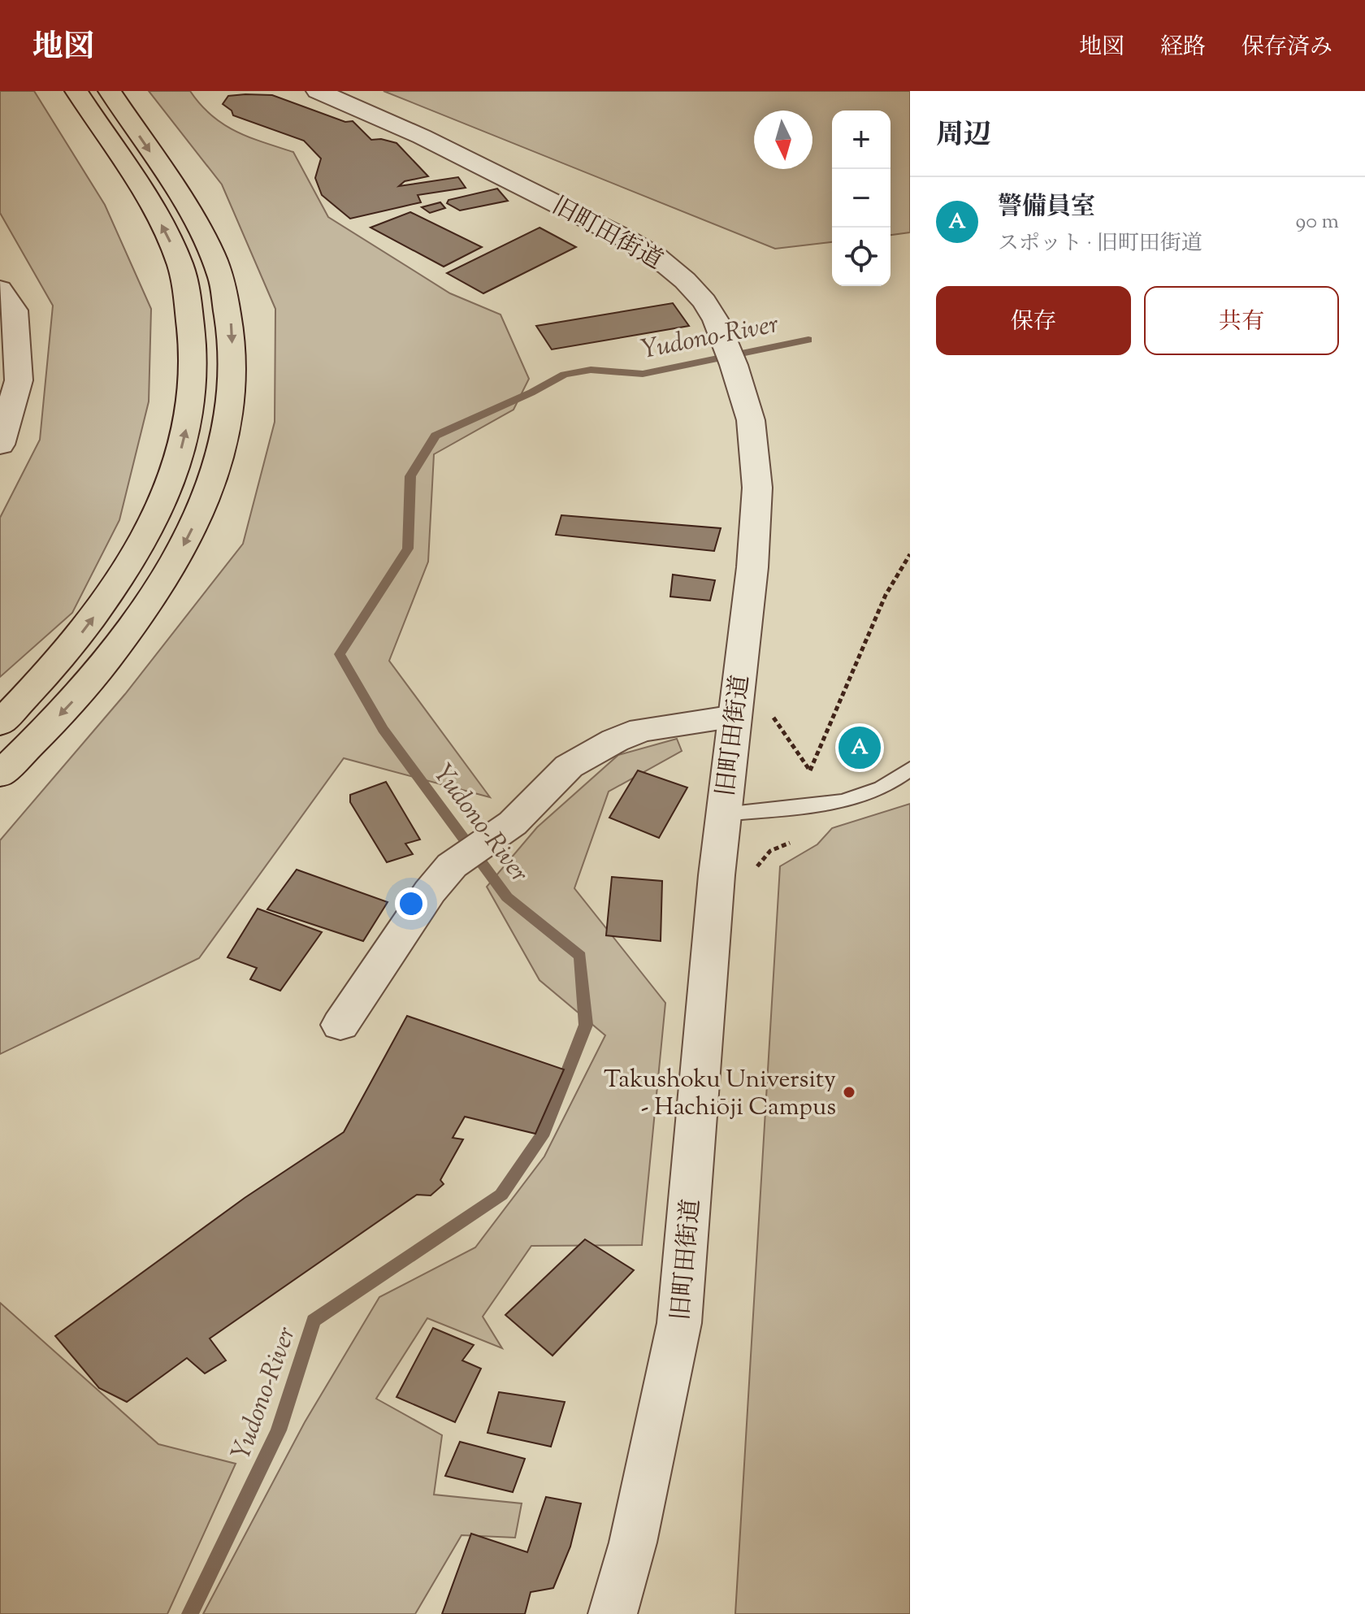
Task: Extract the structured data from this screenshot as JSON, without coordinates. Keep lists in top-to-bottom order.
{
  "streets": {
    "street": ["旧町田街道"]
  },
  "water": ["Yudono-River"],
  "places": ["Takushoku University - Hachiōji Campus"],
  "north": "bottom",
  "page": {
    "header": "地図",
    "nav": ["地図", "経路", "保存済み"],
    "heading": "周辺",
    "map_buttons": ["+", "−"],
    "list": [
      {
        "mark": "A",
        "name": "警備員室",
        "note": "スポット · 旧町田街道",
        "value": "90 m"
      }
    ],
    "buttons": ["保存", "共有"],
    "pins": "A"
  }
}
